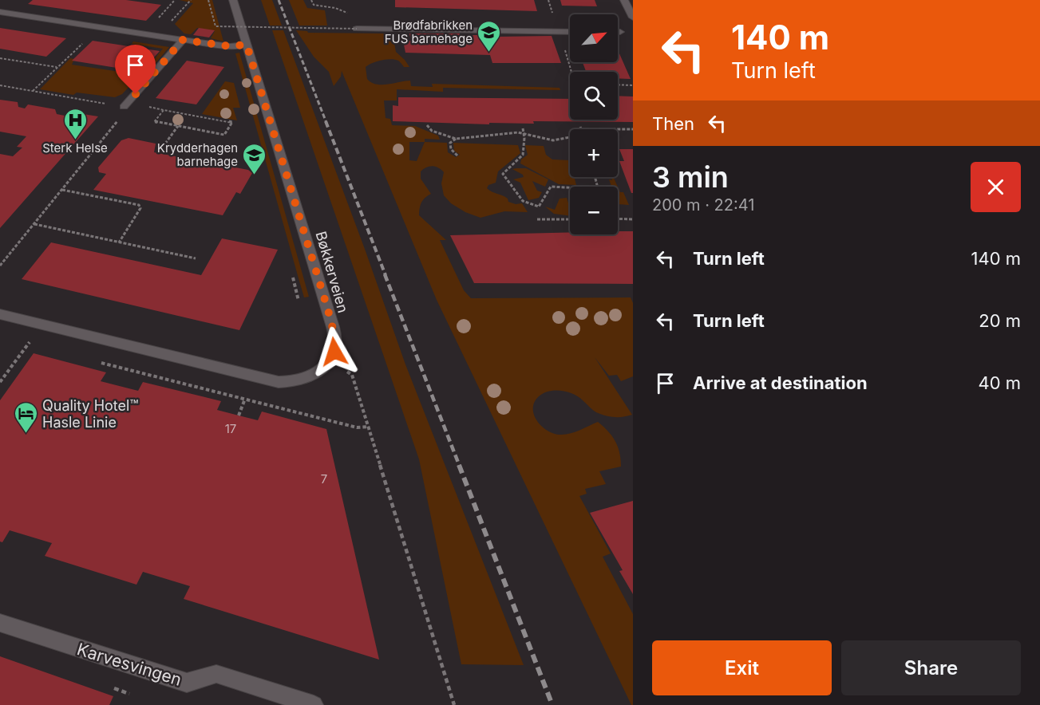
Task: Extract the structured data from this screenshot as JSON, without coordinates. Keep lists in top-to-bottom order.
{
  "streets": {
    "street": ["Bøkkerveien", "Karvesvingen"]
  },
  "places": {
    "school or university": ["Brødfabrikken FUS barnehage", "Krydderhagen barnehage"],
    "hospital": ["Sterk Helse"],
    "hotel": ["Quality Hotel™ Hasle Linie"]
  },
  "house_numbers": ["17", "7"],
  "north": "top right",
  "page": {
    "turn": ["140 m", "Turn left"],
    "map_buttons": ["+", "−"],
    "then": "Then",
    "heading": ["3 min", "200 m · 22:41"],
    "list": [
      {
        "name": "Turn left",
        "value": "140 m"
      },
      {
        "name": "Turn left",
        "value": "20 m"
      },
      {
        "name": "Arrive at destination",
        "value": "40 m"
      }
    ],
    "buttons": ["Exit", "Share"]
  }
}
